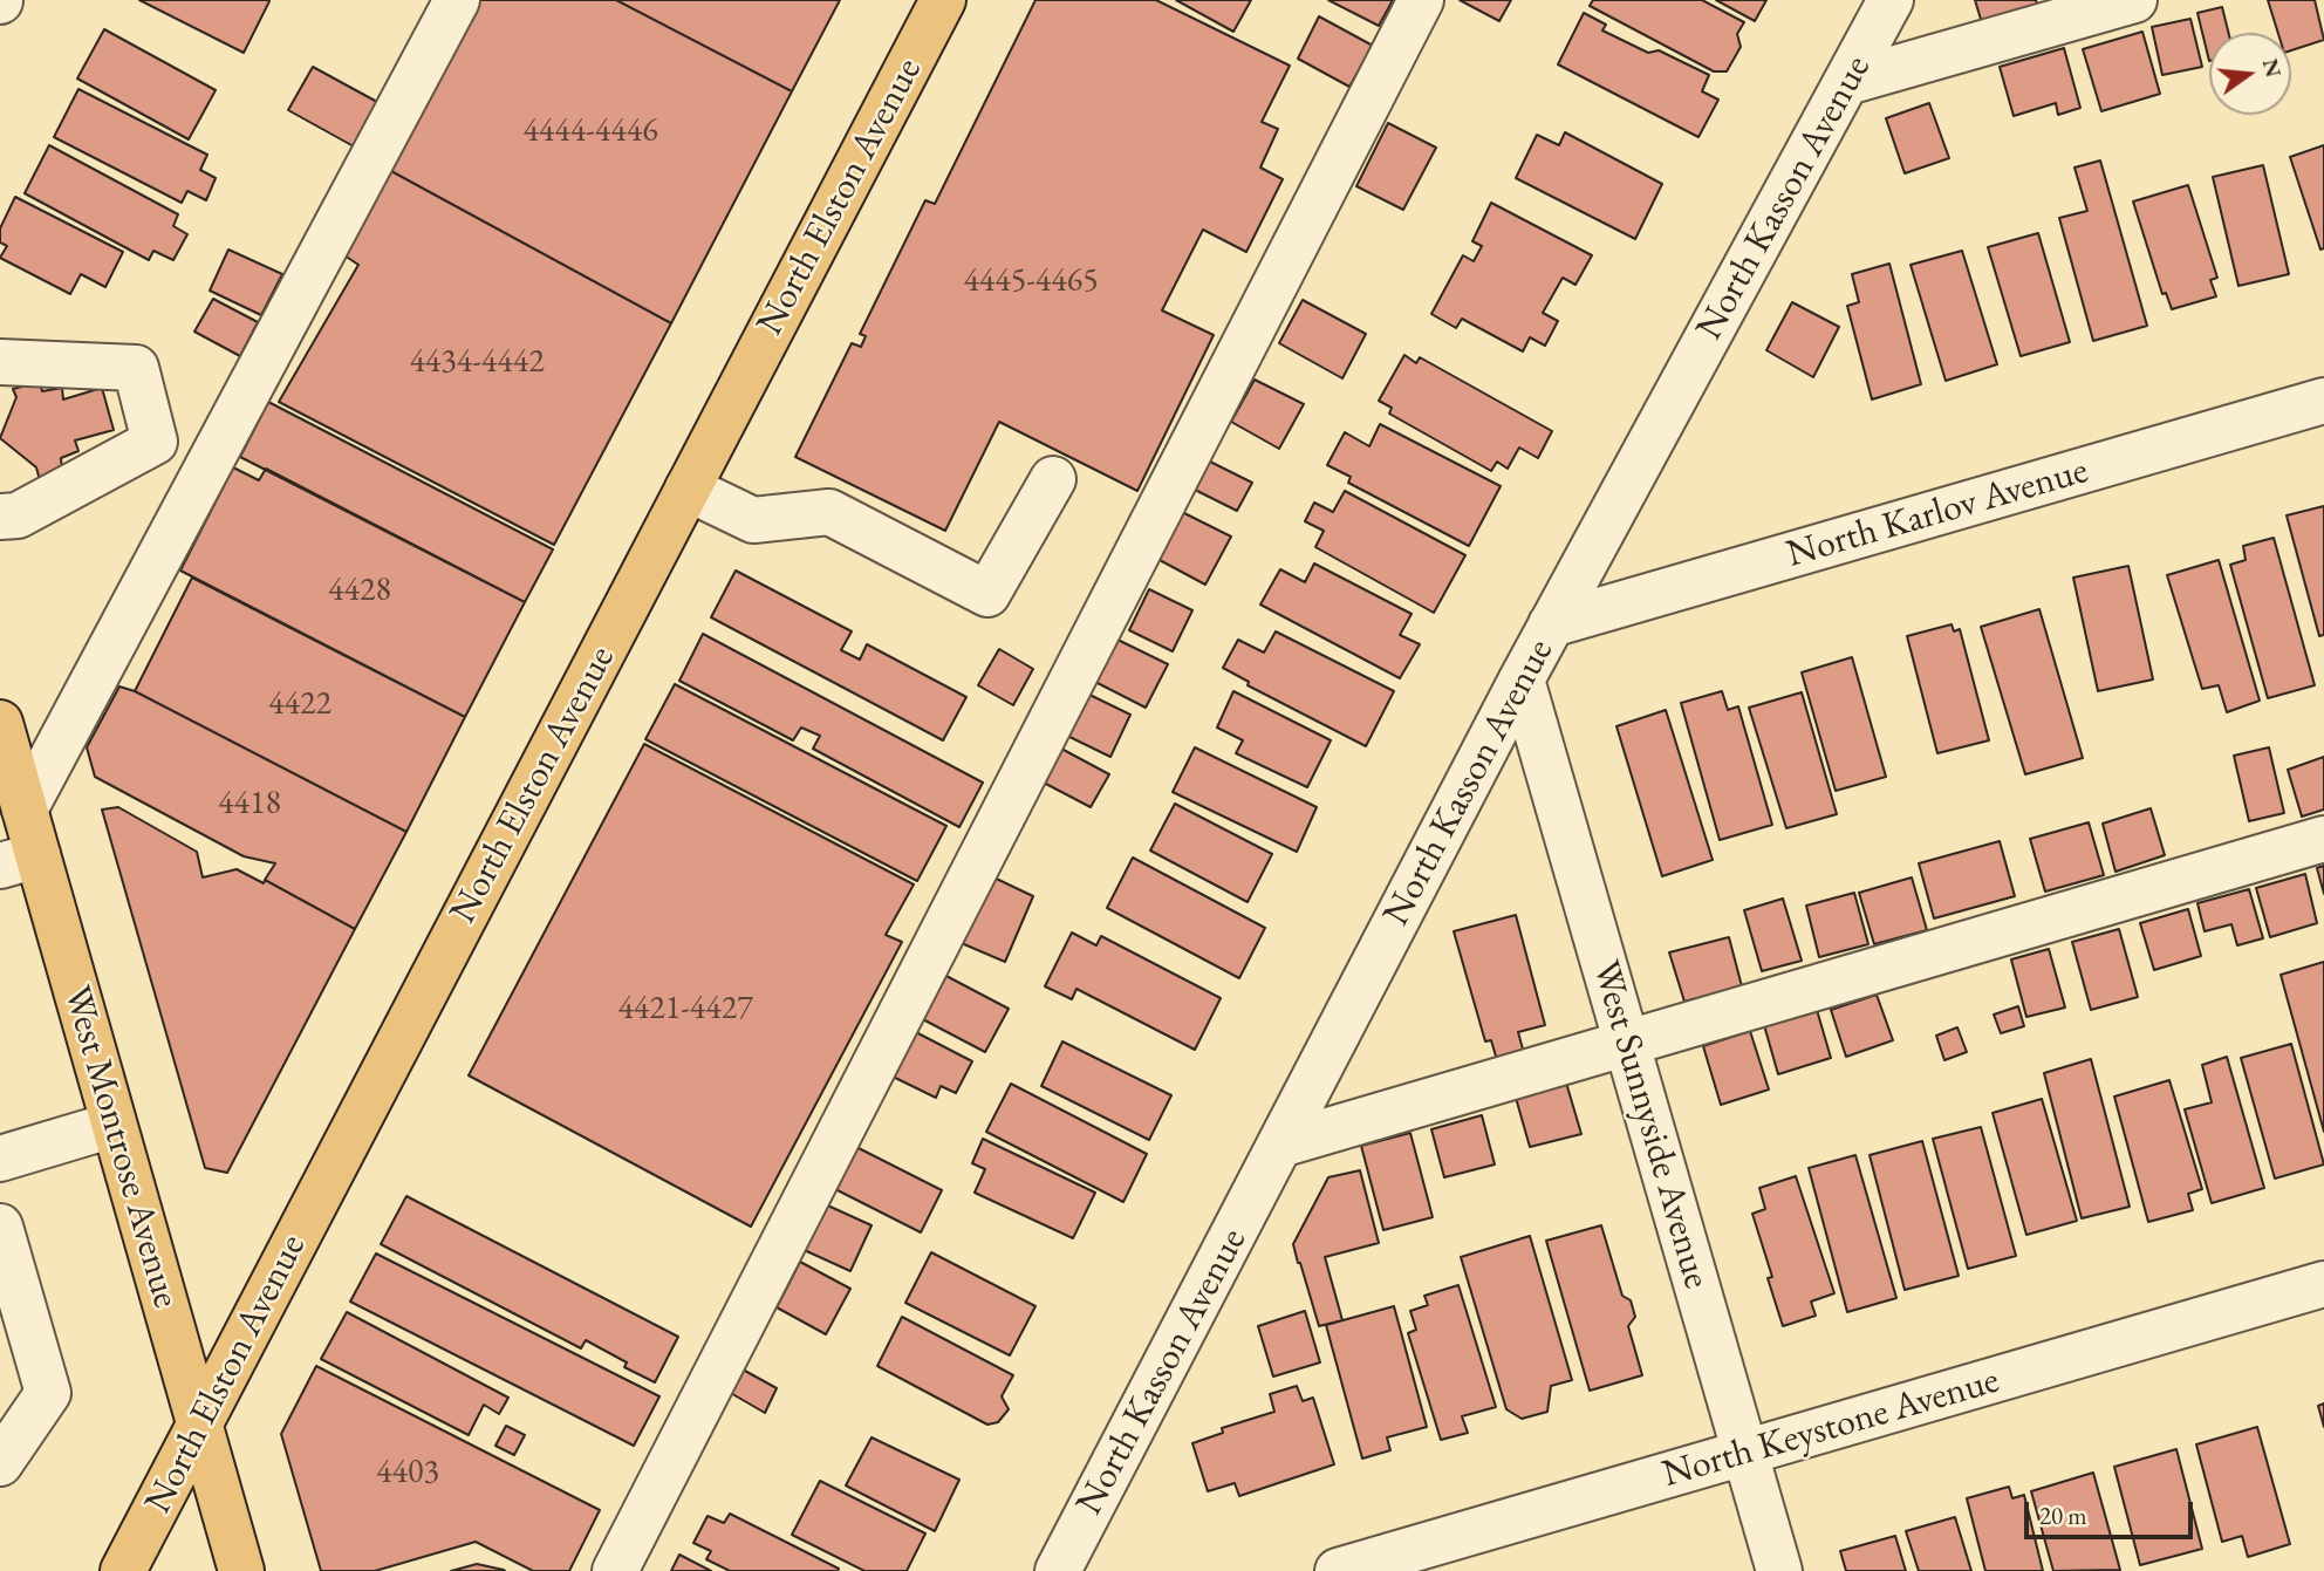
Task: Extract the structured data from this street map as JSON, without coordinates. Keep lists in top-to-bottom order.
{
  "streets": {
    "main road": ["North Elston Avenue", "West Montrose Avenue"],
    "street": [
      "North Kasson Avenue",
      "North Karlov Avenue",
      "West Sunnyside Avenue",
      "North Keystone Avenue"
    ]
  },
  "crossings": [
    ["North Elston Avenue", "West Montrose Avenue"],
    ["North Kasson Avenue", "North Karlov Avenue"],
    ["North Kasson Avenue", "West Sunnyside Avenue"],
    ["West Sunnyside Avenue", "North Keystone Avenue"]
  ],
  "house_numbers": [
    "4444-4446",
    "4445-4465",
    "4434-4442",
    "4428",
    "4422",
    "4418",
    "4421-4427",
    "4403"
  ],
  "scale_bar": "20 m",
  "north": "right"
}
